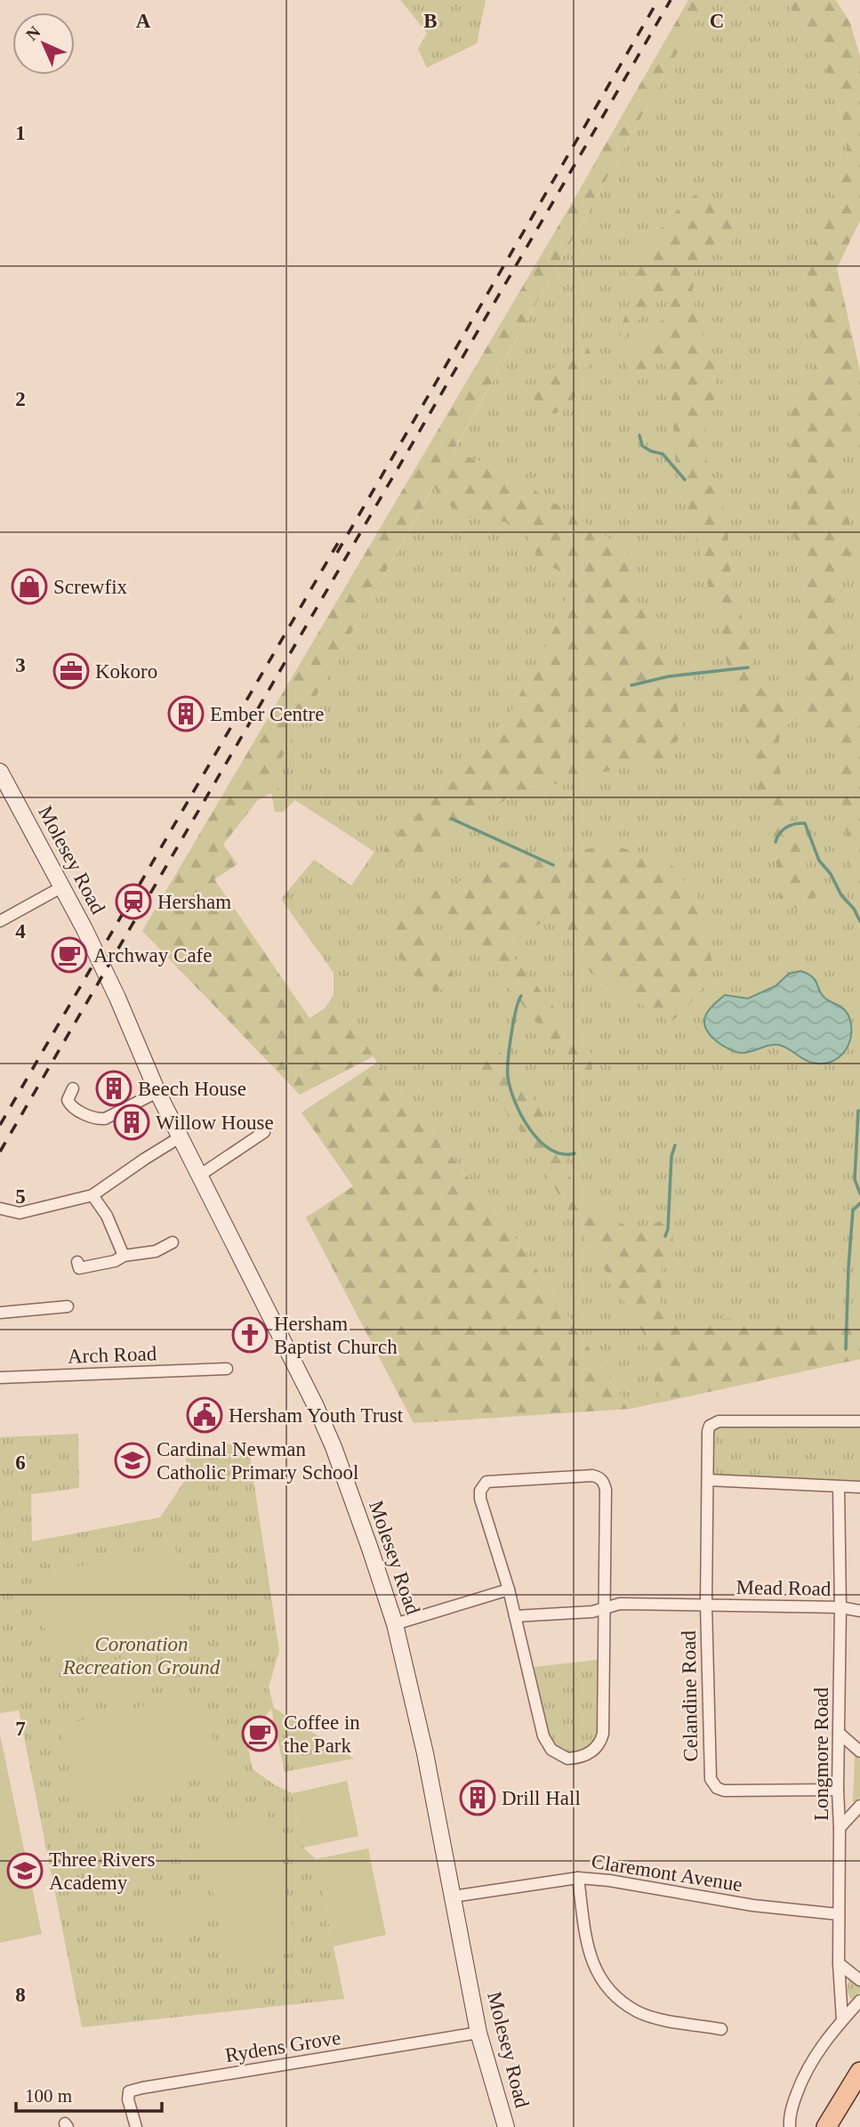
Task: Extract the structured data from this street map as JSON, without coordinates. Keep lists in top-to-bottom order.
{
  "streets": {
    "street": [
      "Molesey Road",
      "Arch Road",
      "Mead Road",
      "Celandine Road",
      "Longmore Road",
      "Claremont Avenue",
      "Rydens Grove"
    ]
  },
  "crossings": [
    ["Molesey Road", "Claremont Avenue"],
    ["Molesey Road", "Rydens Grove"],
    ["Mead Road", "Celandine Road"],
    ["Mead Road", "Longmore Road"],
    ["Celandine Road", "Longmore Road"],
    ["Longmore Road", "Claremont Avenue"]
  ],
  "parks": ["Coronation Recreation Ground"],
  "places": {
    "shop": ["Screwfix"],
    "office": ["Kokoro"],
    "building": [
      "Ember Centre",
      "Beech House",
      "Willow House",
      "Drill Hall"
    ],
    "station": ["Hersham"],
    "cafe": ["Archway Cafe", "Coffee in the Park"],
    "church": ["Hersham Baptist Church"],
    "public building": ["Hersham Youth Trust"],
    "school or university": ["Cardinal Newman Catholic Primary School", "Three Rivers Academy"]
  },
  "scale_bar": "100 m",
  "north": "top left",
  "grid": {
    "columns": ["A", "B", "C"],
    "rows": [
      "1",
      "2",
      "3",
      "4",
      "5",
      "6",
      "7",
      "8"
    ]
  }
}
